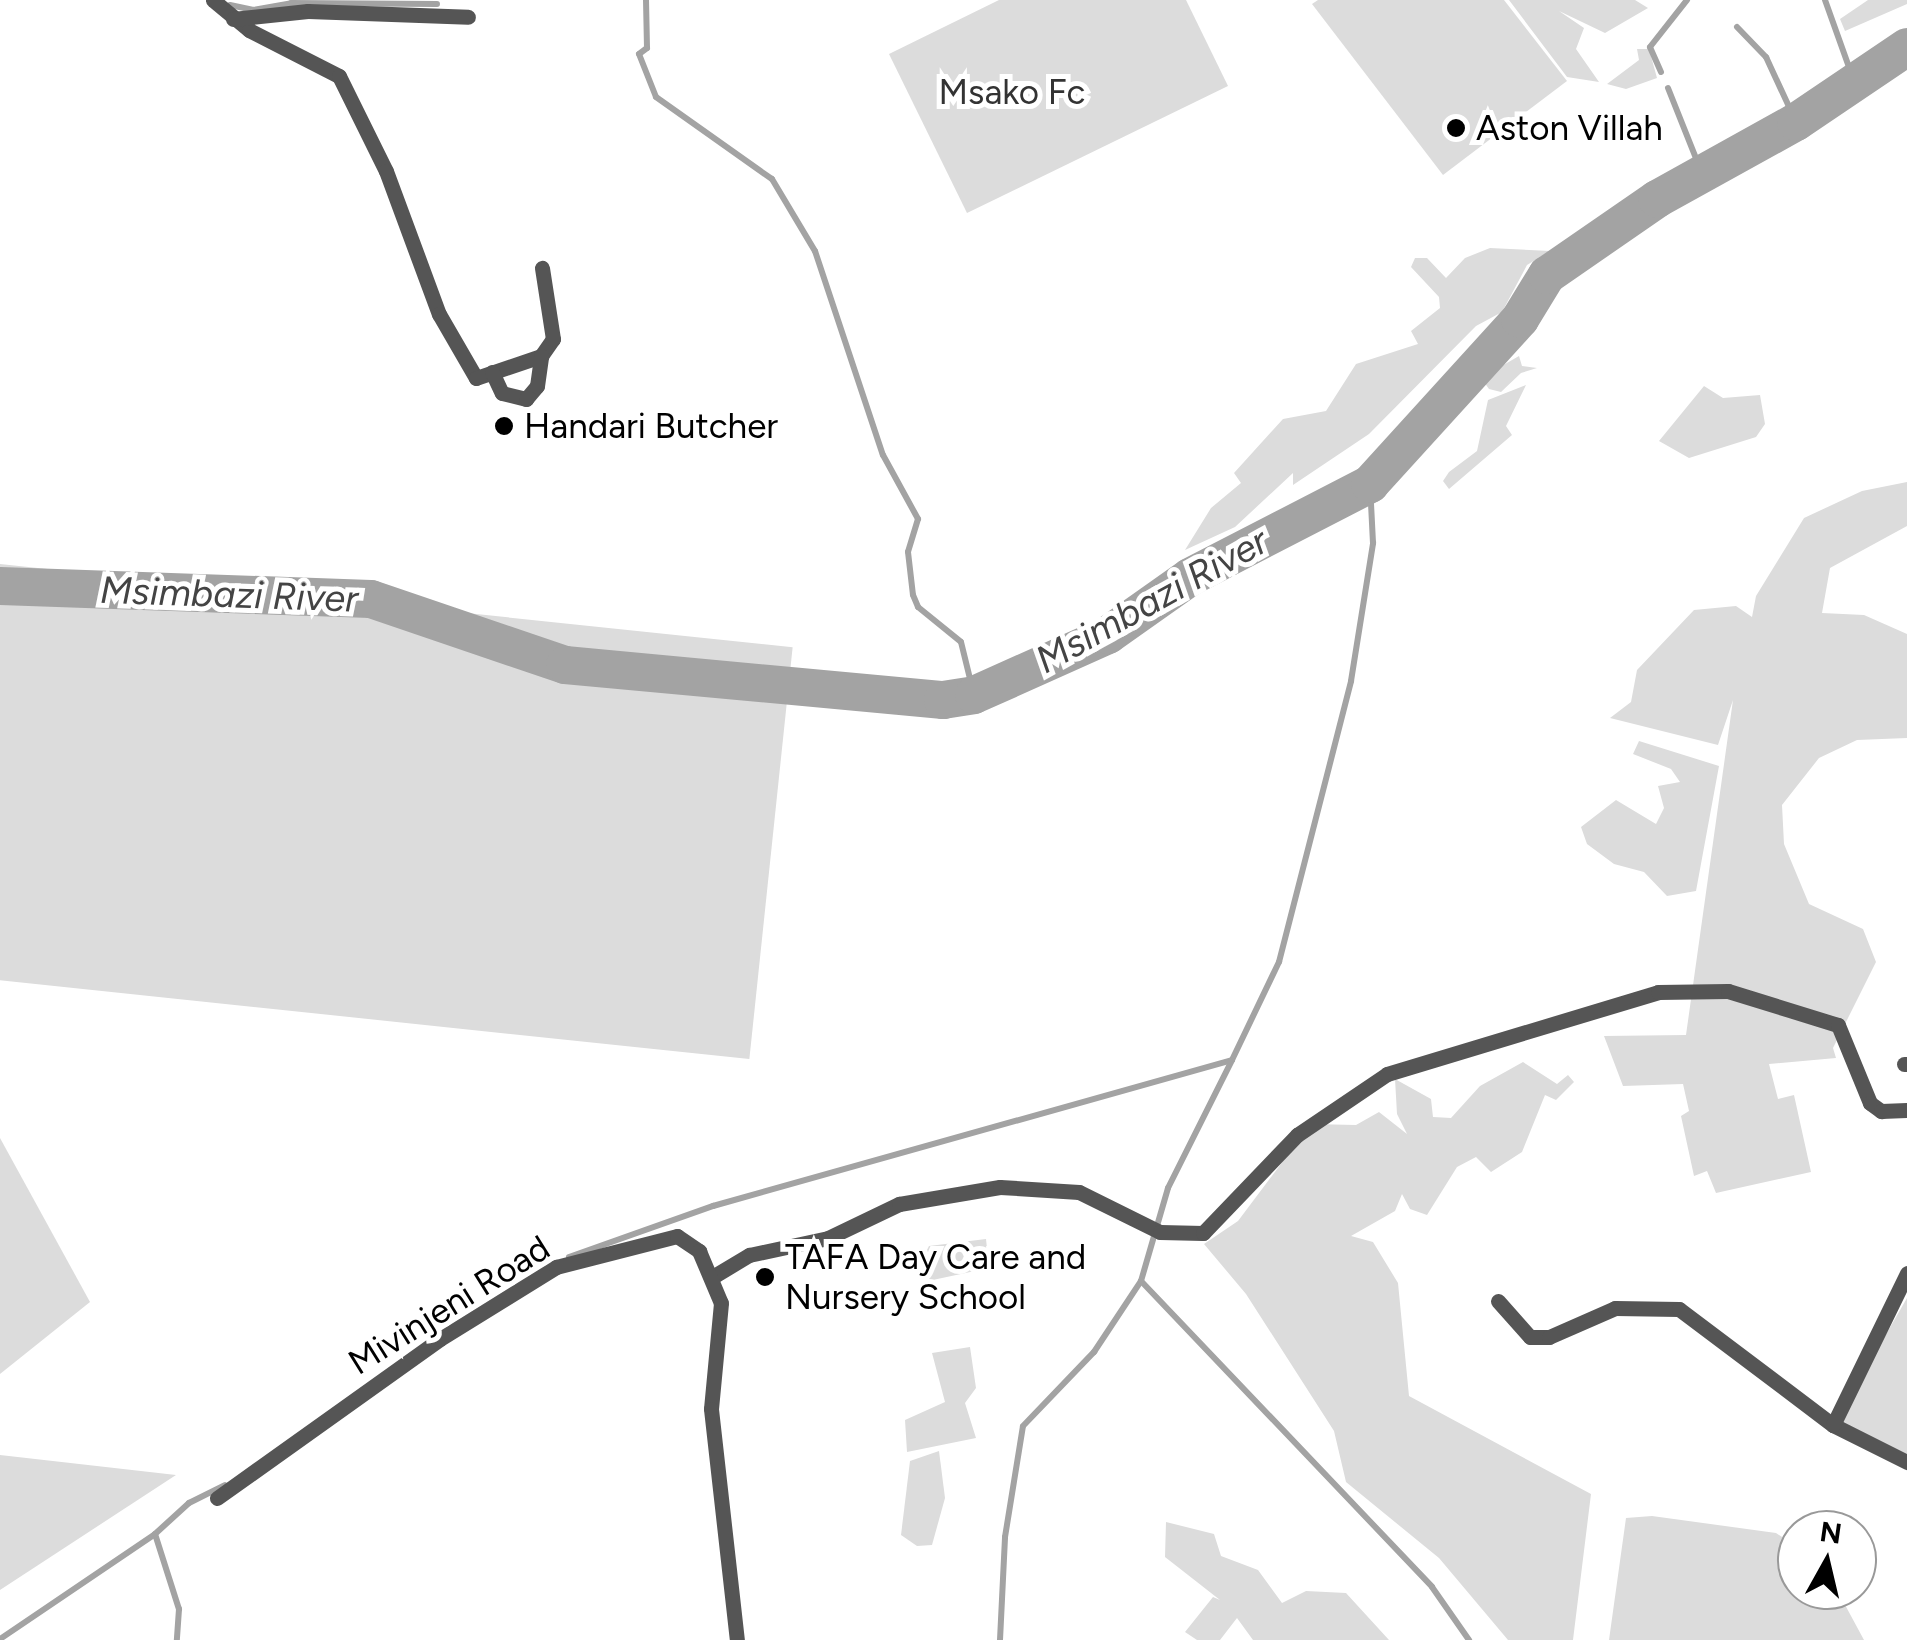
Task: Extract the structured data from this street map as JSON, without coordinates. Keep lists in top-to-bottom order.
{
  "streets": {
    "street": ["Mivinjeni Road"]
  },
  "water": ["Msimbazi River"],
  "parks": ["Msako Fc"],
  "places": ["Aston Villah", "Handari Butcher", "TAFA Day Care and Nursery School"],
  "north": "top"
}
